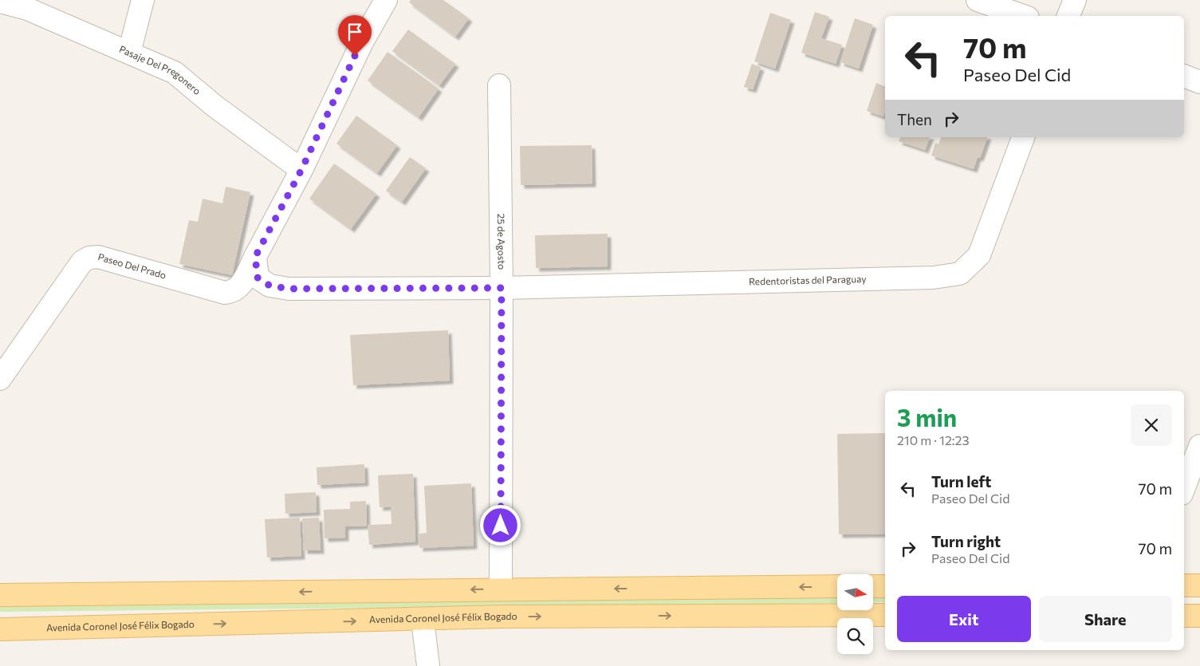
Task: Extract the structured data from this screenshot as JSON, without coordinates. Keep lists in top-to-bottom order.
{
  "streets": {
    "main road": ["Avenida Coronel José Félix Bogado"],
    "street": [
      "Pasaje Del Pregonero",
      "25 de Agosto",
      "Paseo Del Prado",
      "Redentoristas del Paraguay"
    ]
  },
  "crossings": [
    ["Pasaje Del Pregonero", "Paseo Del Prado"],
    ["25 de Agosto", "Redentoristas del Paraguay"],
    ["Paseo Del Prado", "Redentoristas del Paraguay"]
  ],
  "north": "right",
  "page": {
    "turn": ["70 m", "Paseo Del Cid"],
    "then": "Then",
    "heading": ["3 min", "210 m · 12:23"],
    "list": [
      {
        "name": "Turn left",
        "note": "Paseo Del Cid",
        "value": "70 m"
      },
      {
        "name": "Turn right",
        "note": "Paseo Del Cid",
        "value": "70 m"
      }
    ],
    "buttons": ["Exit", "Share"]
  }
}
